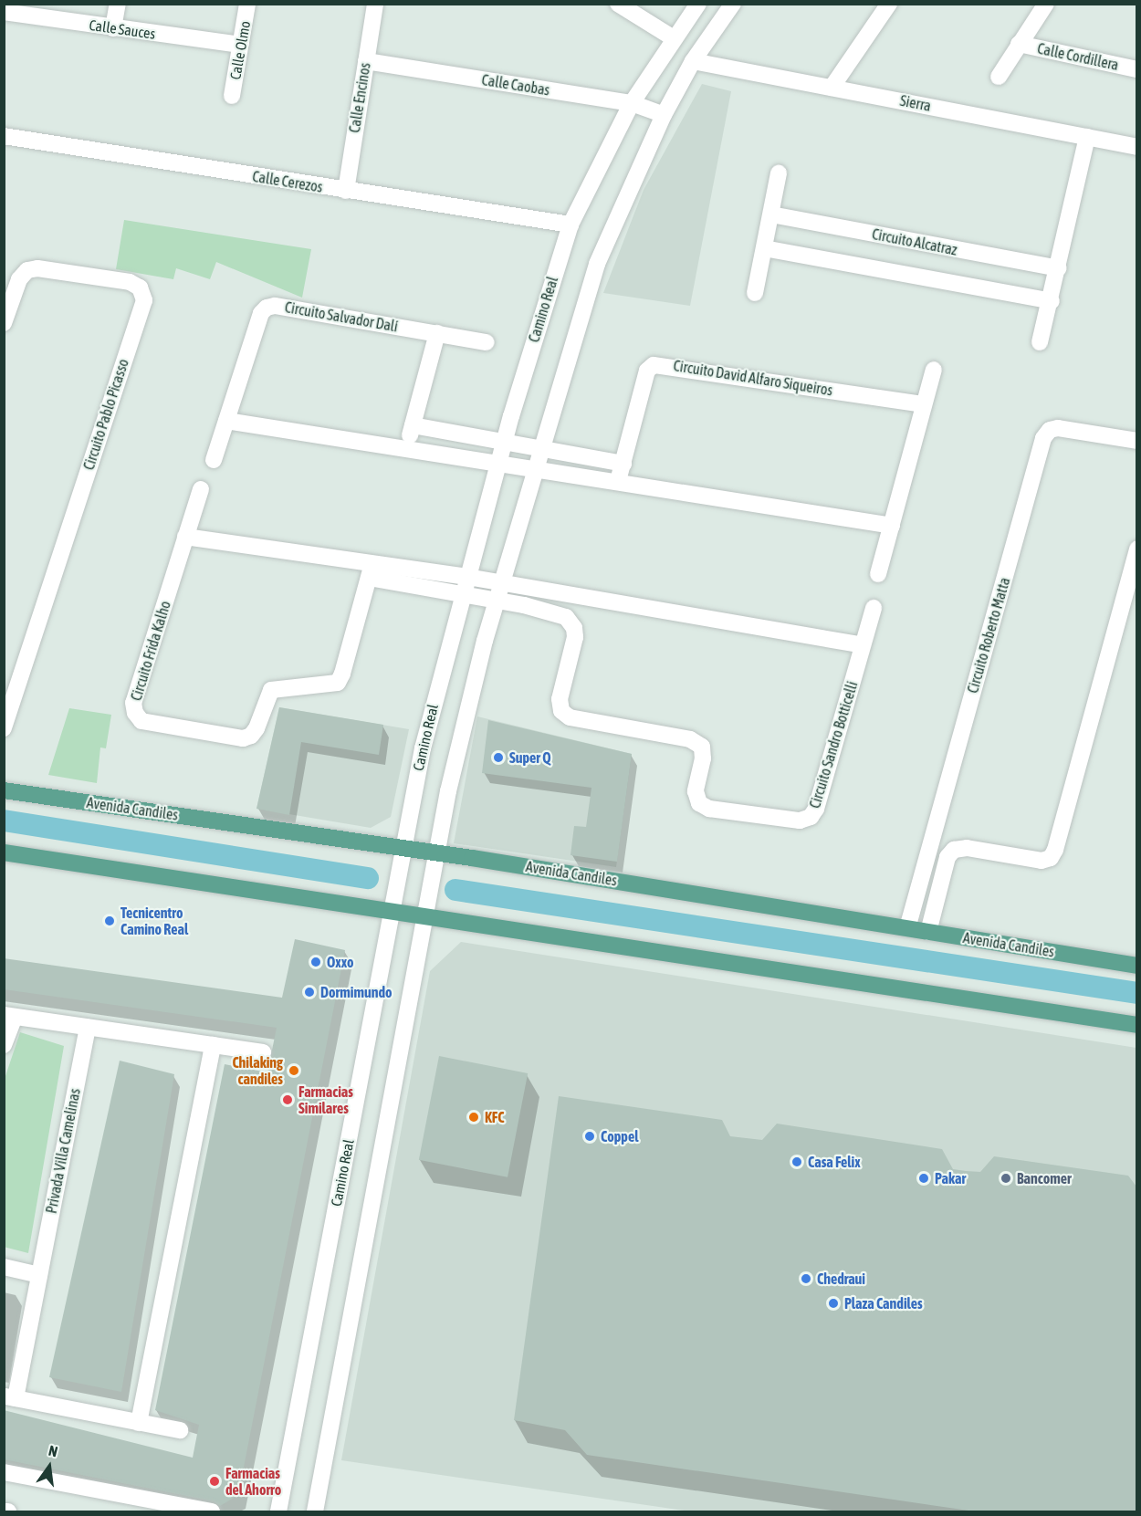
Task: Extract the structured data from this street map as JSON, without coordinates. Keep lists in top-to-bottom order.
{
  "streets": {
    "main road": ["Avenida Candiles"],
    "street": [
      "Calle Sauces",
      "Calle Olmo",
      "Calle Cordillera",
      "Calle Caobas",
      "Calle Encinos",
      "Sierra",
      "Calle Cerezos",
      "Circuito Alcatraz",
      "Camino Real",
      "Circuito Salvador Dalí",
      "Circuito David Alfaro Siqueiros",
      "Circuito Pablo Picasso",
      "Circuito Roberto Matta",
      "Circuito Frida Kalho",
      "Circuito Sandro Botticelli",
      "Privada Villa Camelinas"
    ]
  },
  "crossings": [
    ["Calle Sauces", "Calle Olmo"],
    ["Calle Caobas", "Calle Encinos"],
    ["Calle Caobas", "Camino Real"],
    ["Calle Encinos", "Calle Cerezos"],
    ["Calle Cerezos", "Camino Real"],
    ["Camino Real", "Avenida Candiles"],
    ["Circuito Roberto Matta", "Avenida Candiles"]
  ],
  "places": [
    "Super Q",
    "Tecnicentro Camino Real",
    "Oxxo",
    "Dormimundo",
    "Chilaking candiles",
    "Farmacias Similares",
    "KFC",
    "Coppel",
    "Casa Felix",
    "Pakar",
    "Bancomer",
    "Chedraui",
    "Plaza Candiles",
    "Farmacias del Ahorro"
  ],
  "north": "top"
}
